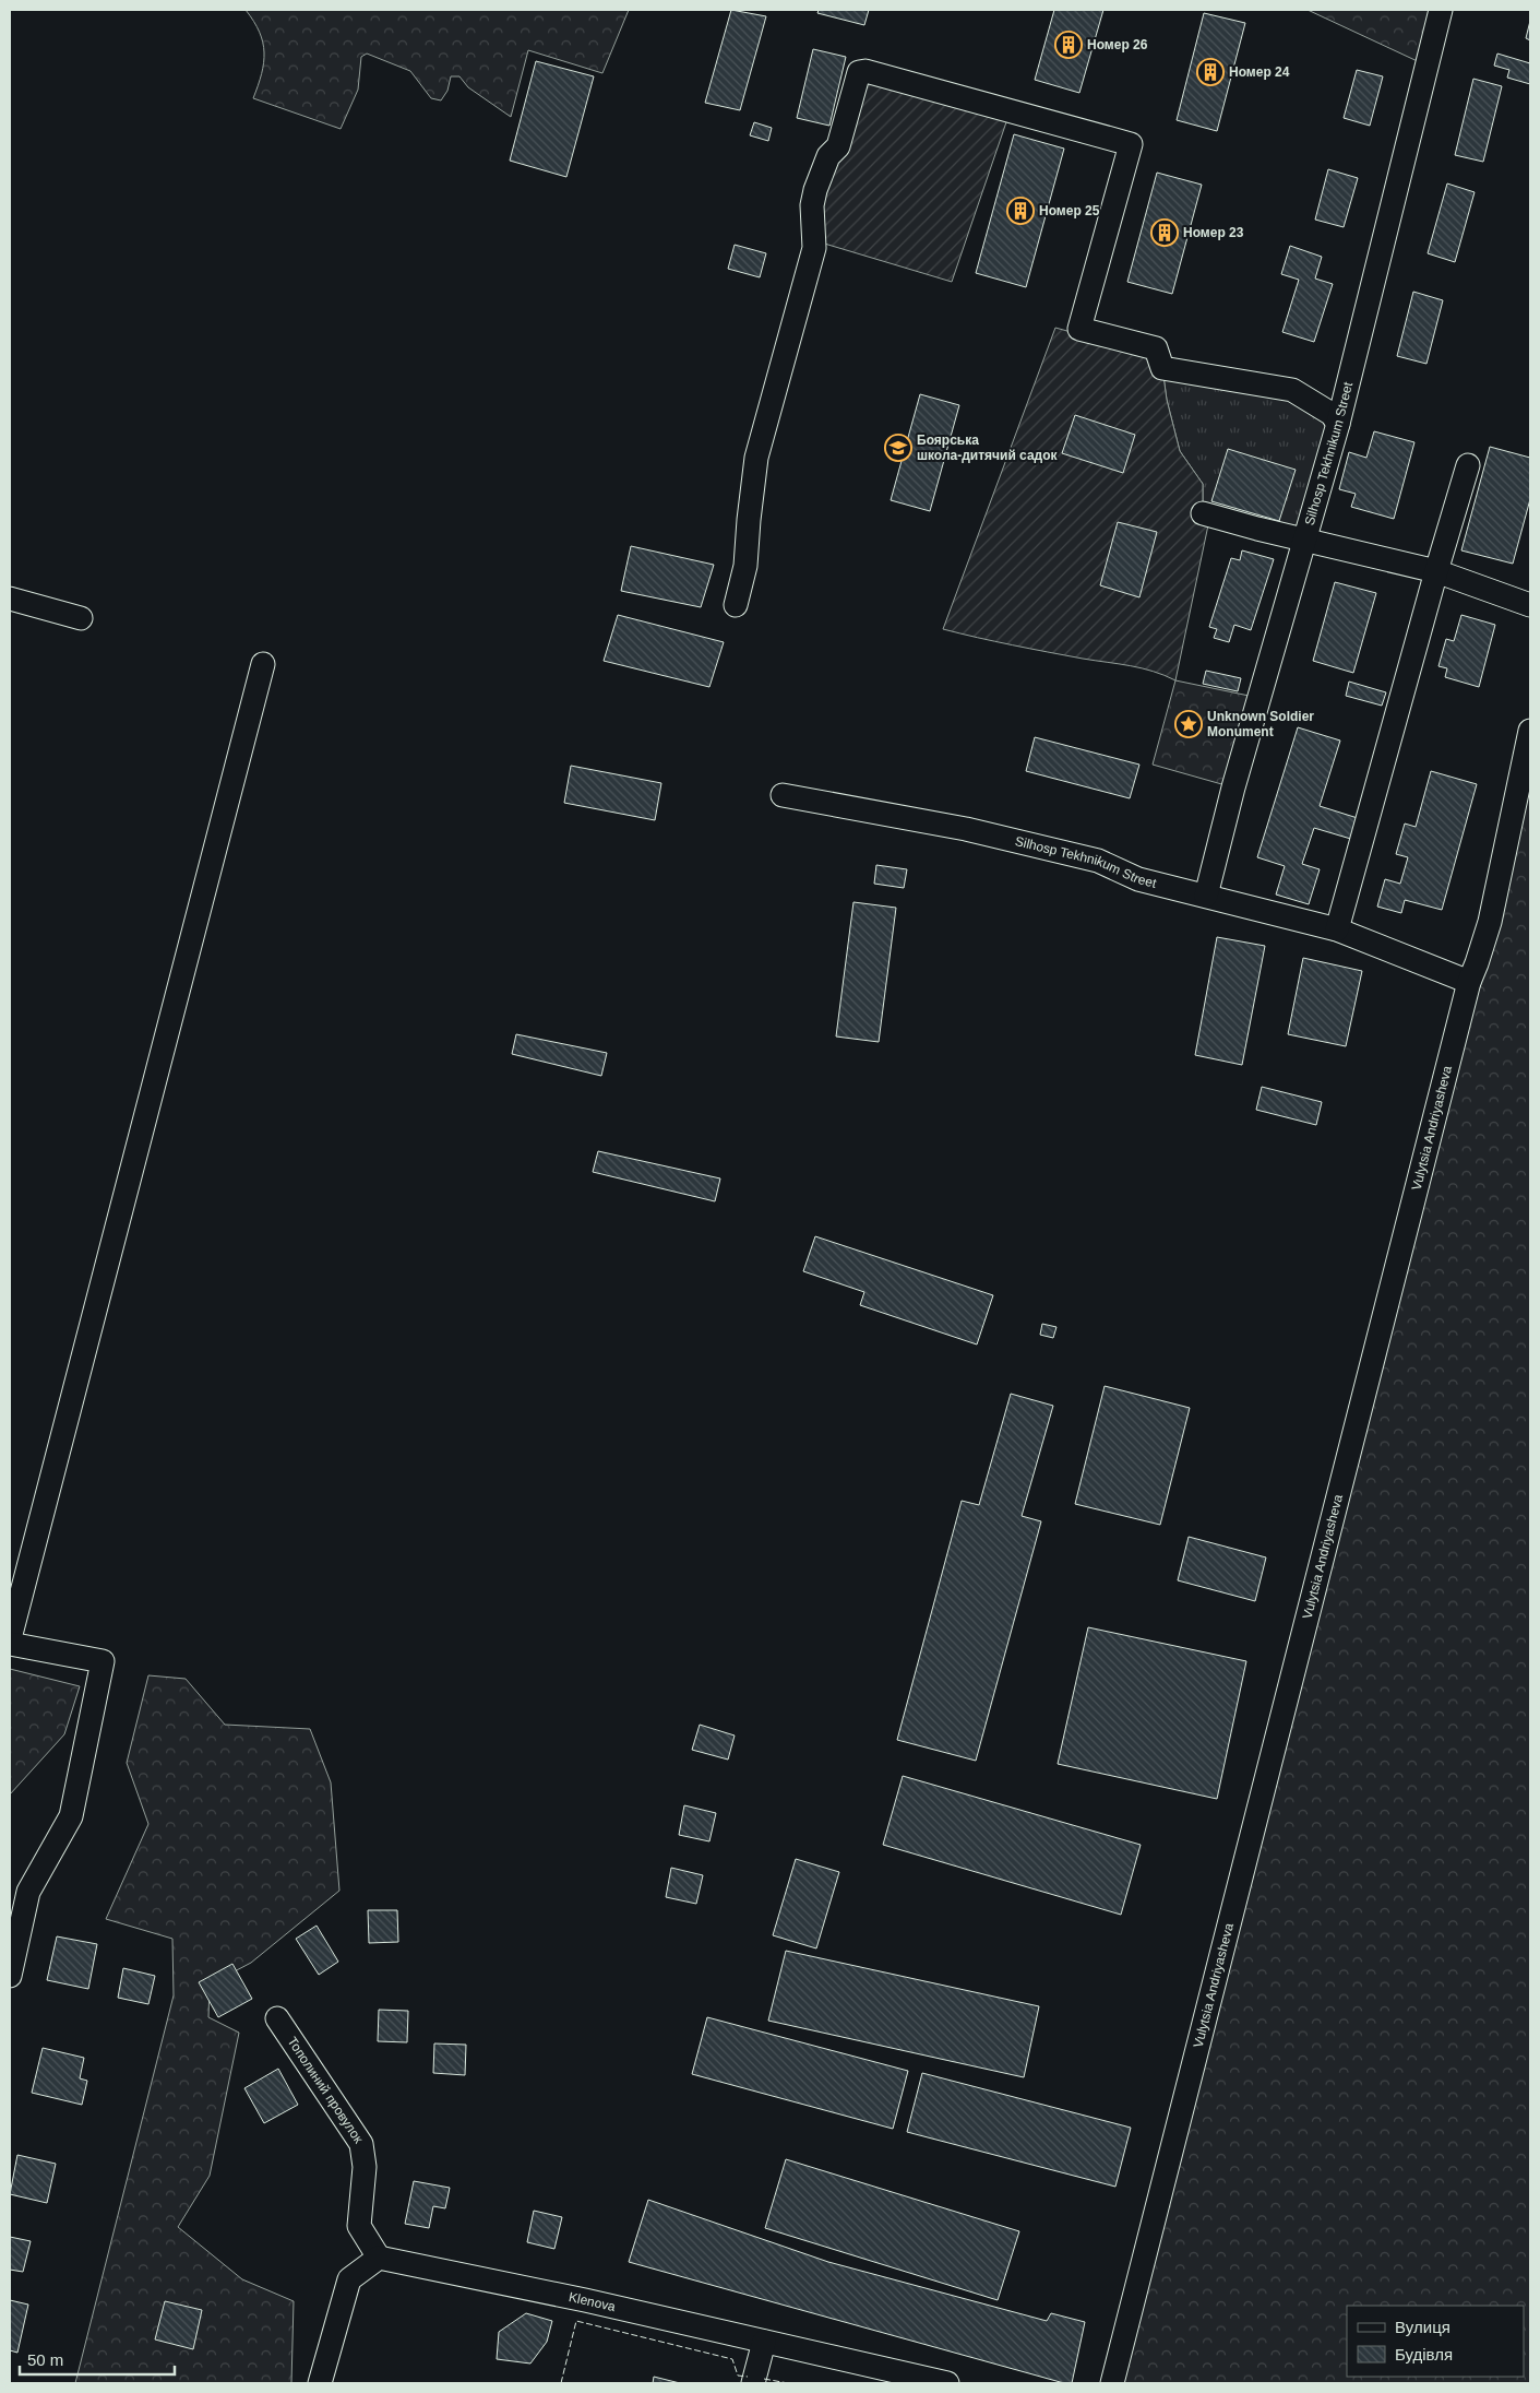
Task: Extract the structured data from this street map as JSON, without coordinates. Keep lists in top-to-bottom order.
{
  "streets": {
    "street": [
      "Silhosp Tekhnikum Street",
      "Vulytsia Andriyasheva",
      "Тополиний провулок",
      "Klenova"
    ]
  },
  "crossings": [
    ["Silhosp Tekhnikum Street", "Vulytsia Andriyasheva"],
    ["Тополиний провулок", "Klenova"]
  ],
  "places": {
    "building": [
      "Номер 26",
      "Номер 24",
      "Номер 25",
      "Номер 23"
    ],
    "school or university": ["Боярська школа-дитячий садок"],
    "place": ["Unknown Soldier Monument"]
  },
  "legend": ["Вулиця", "Будівля"],
  "scale_bar": "50 m"
}
